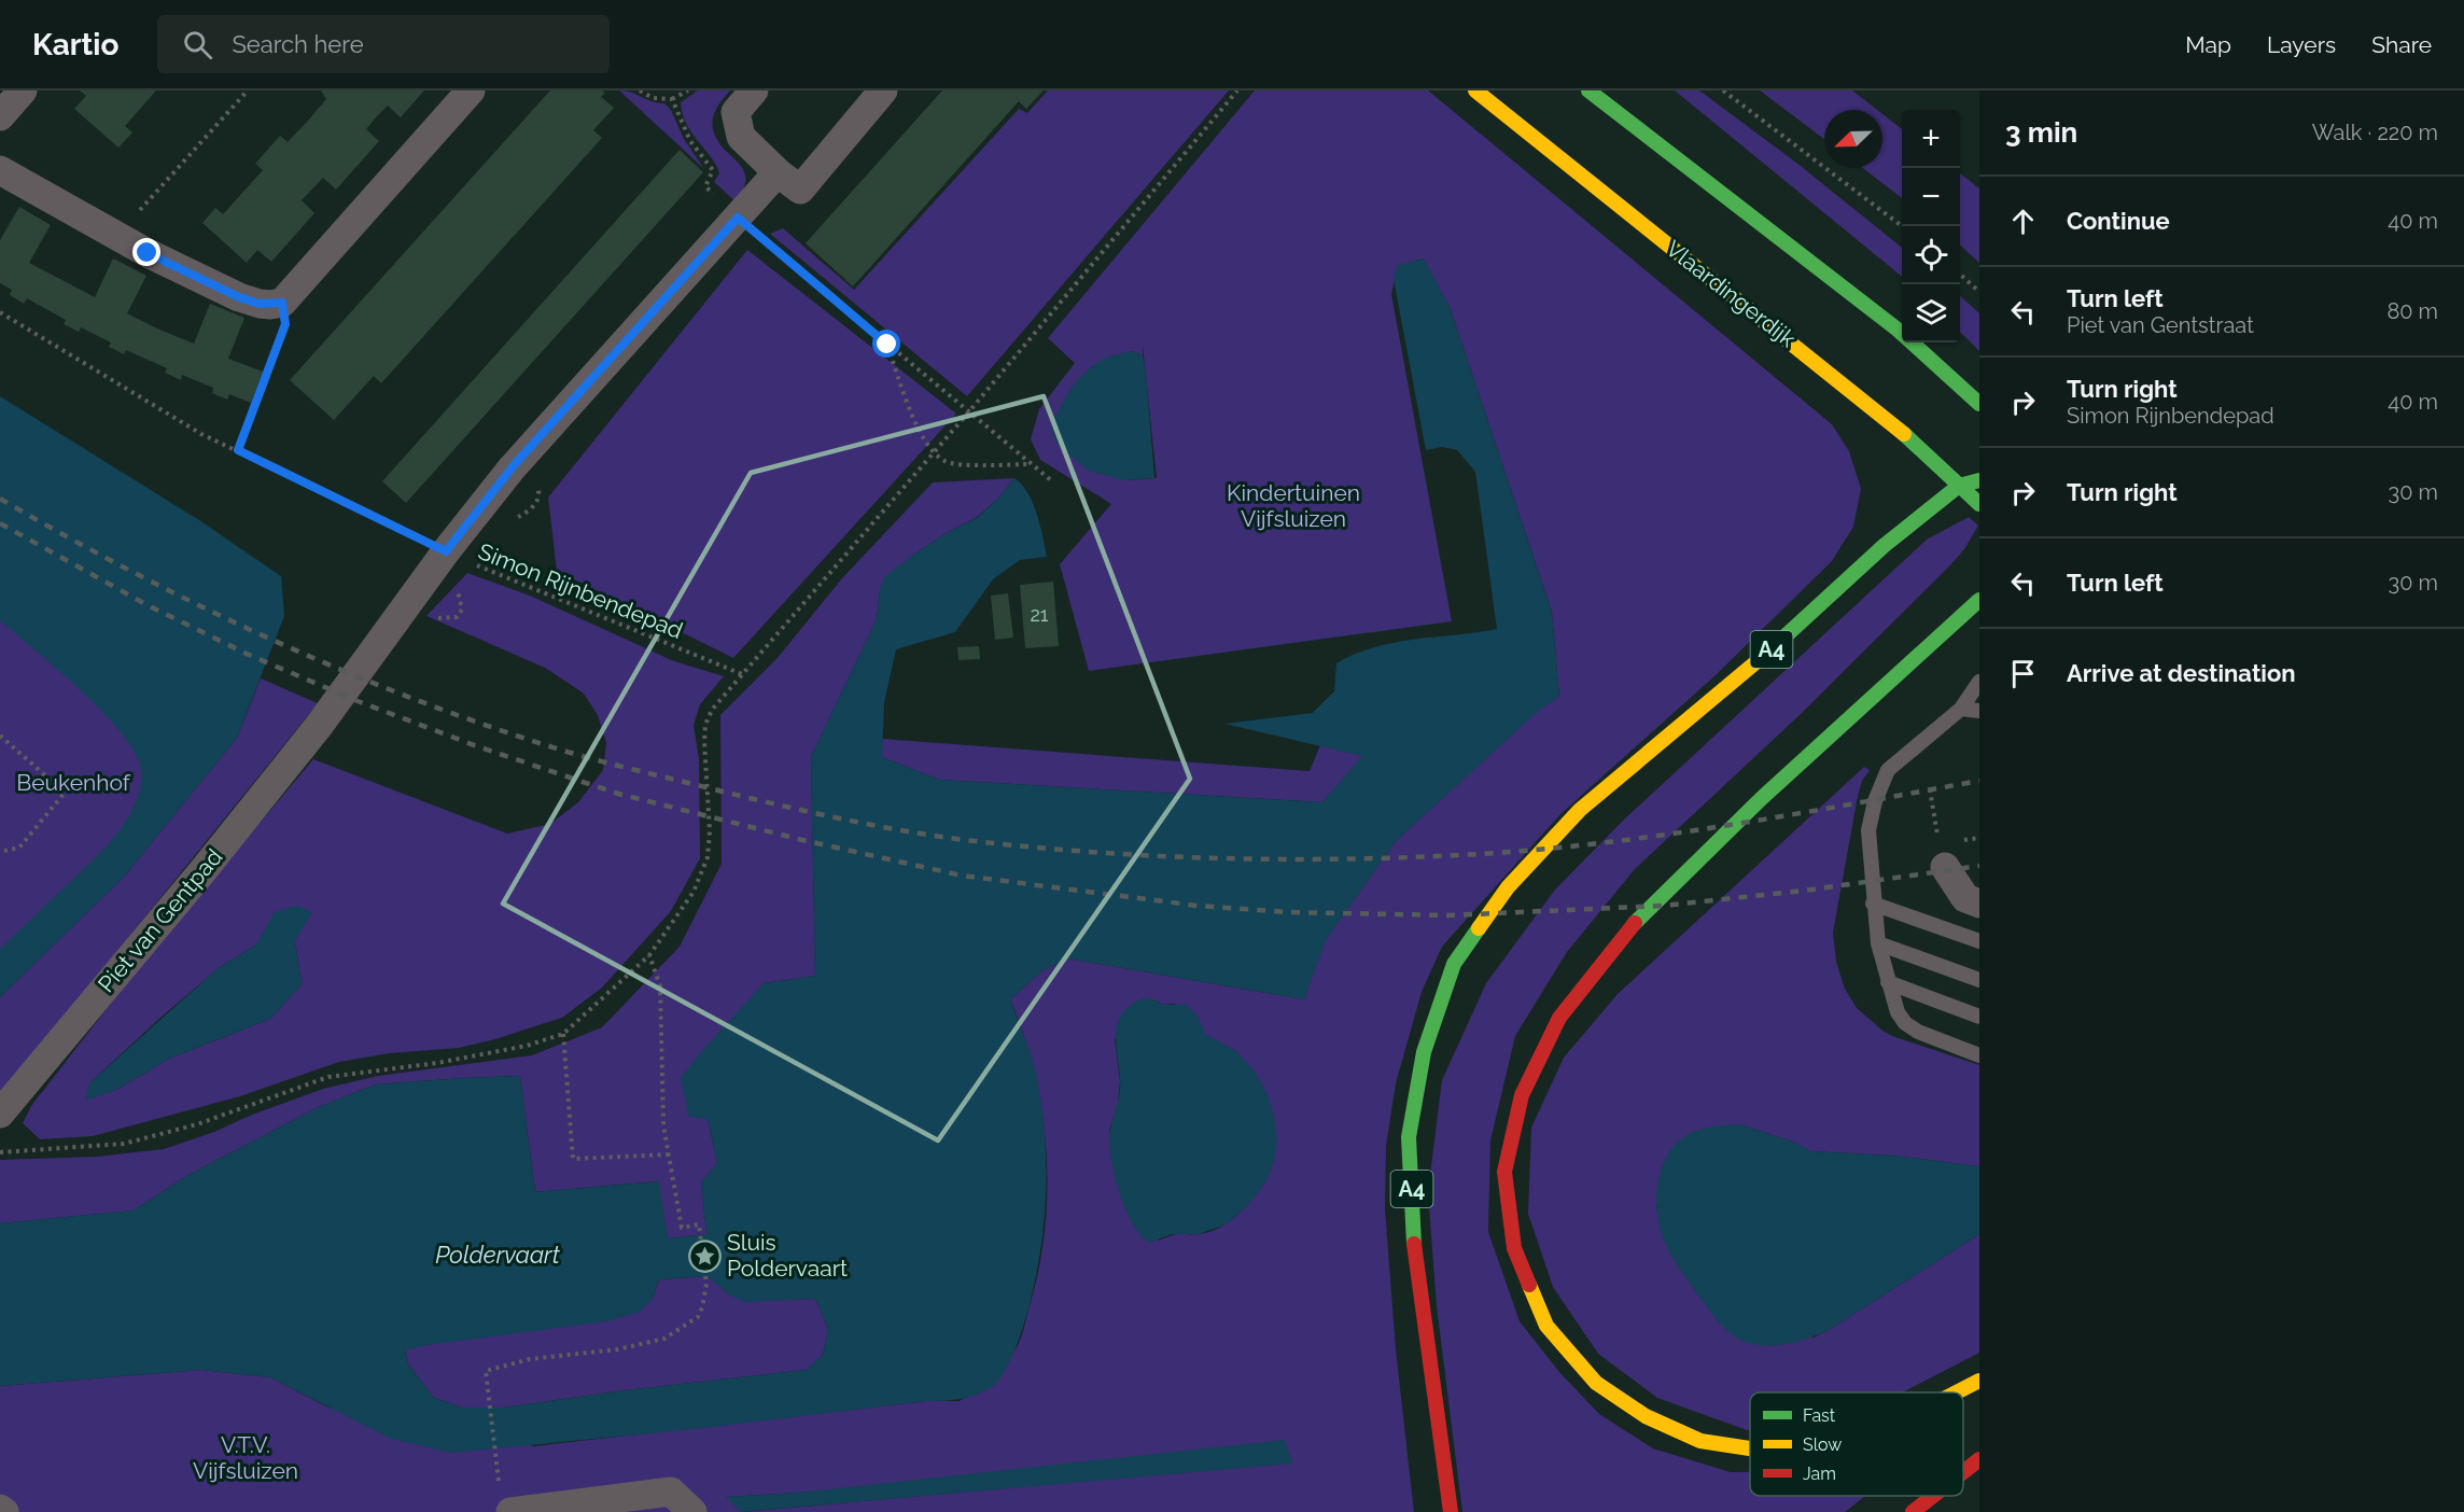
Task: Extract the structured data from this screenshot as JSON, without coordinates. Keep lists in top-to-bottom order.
{
  "streets": {
    "main road": ["Vlaardingerdijk", "A4"],
    "street": ["Piet van Gentpad"],
    "path": ["Simon Rijnbendepad"]
  },
  "crossings": [
    ["Vlaardingerdijk", "A4"],
    ["Simon Rijnbendepad", "Piet van Gentpad"]
  ],
  "water": ["Poldervaart"],
  "parks": ["Kindertuinen Vijfsluizen", "Beukenhof", "V.T.V. Vijfsluizen"],
  "places": {
    "place": ["Sluis Poldervaart"]
  },
  "house_numbers": ["21"],
  "legend": ["Fast", "Slow", "Jam"],
  "north": "bottom left",
  "page": {
    "header": "Kartio",
    "search": "Search here",
    "nav": ["Map", "Layers", "Share"],
    "heading": ["3 min", "Walk · 220 m"],
    "map_buttons": ["+", "−"],
    "list": [
      ["Continue", "40 m"],
      ["Turn left", "Piet van Gentstraat", "80 m"],
      ["Turn right", "Simon Rijnbendepad", "40 m"],
      ["Turn right", "30 m"],
      ["Turn left", "30 m"],
      "Arrive at destination"
    ]
  }
}
